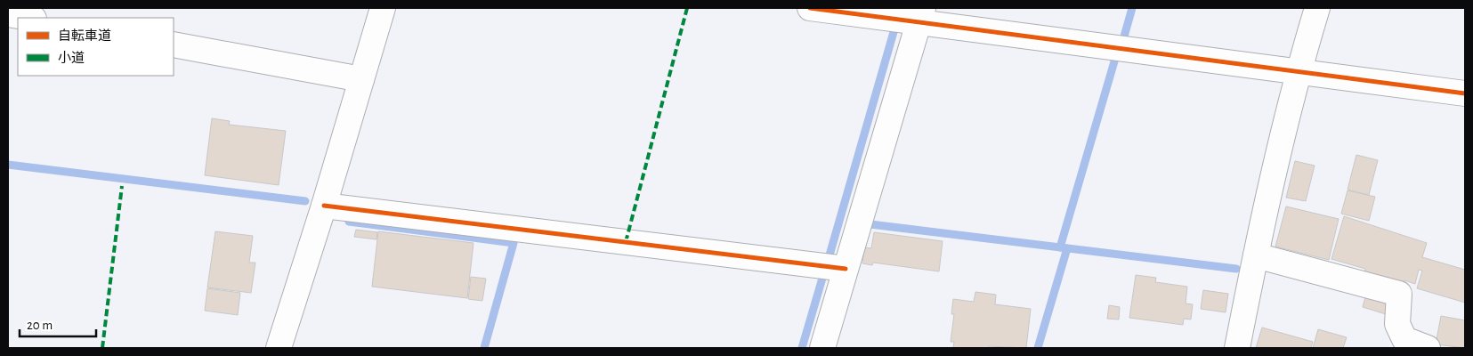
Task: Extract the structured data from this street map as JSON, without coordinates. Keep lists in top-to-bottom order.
{
  "legend": ["自転車道", "小道"],
  "scale_bar": "20 m"
}
